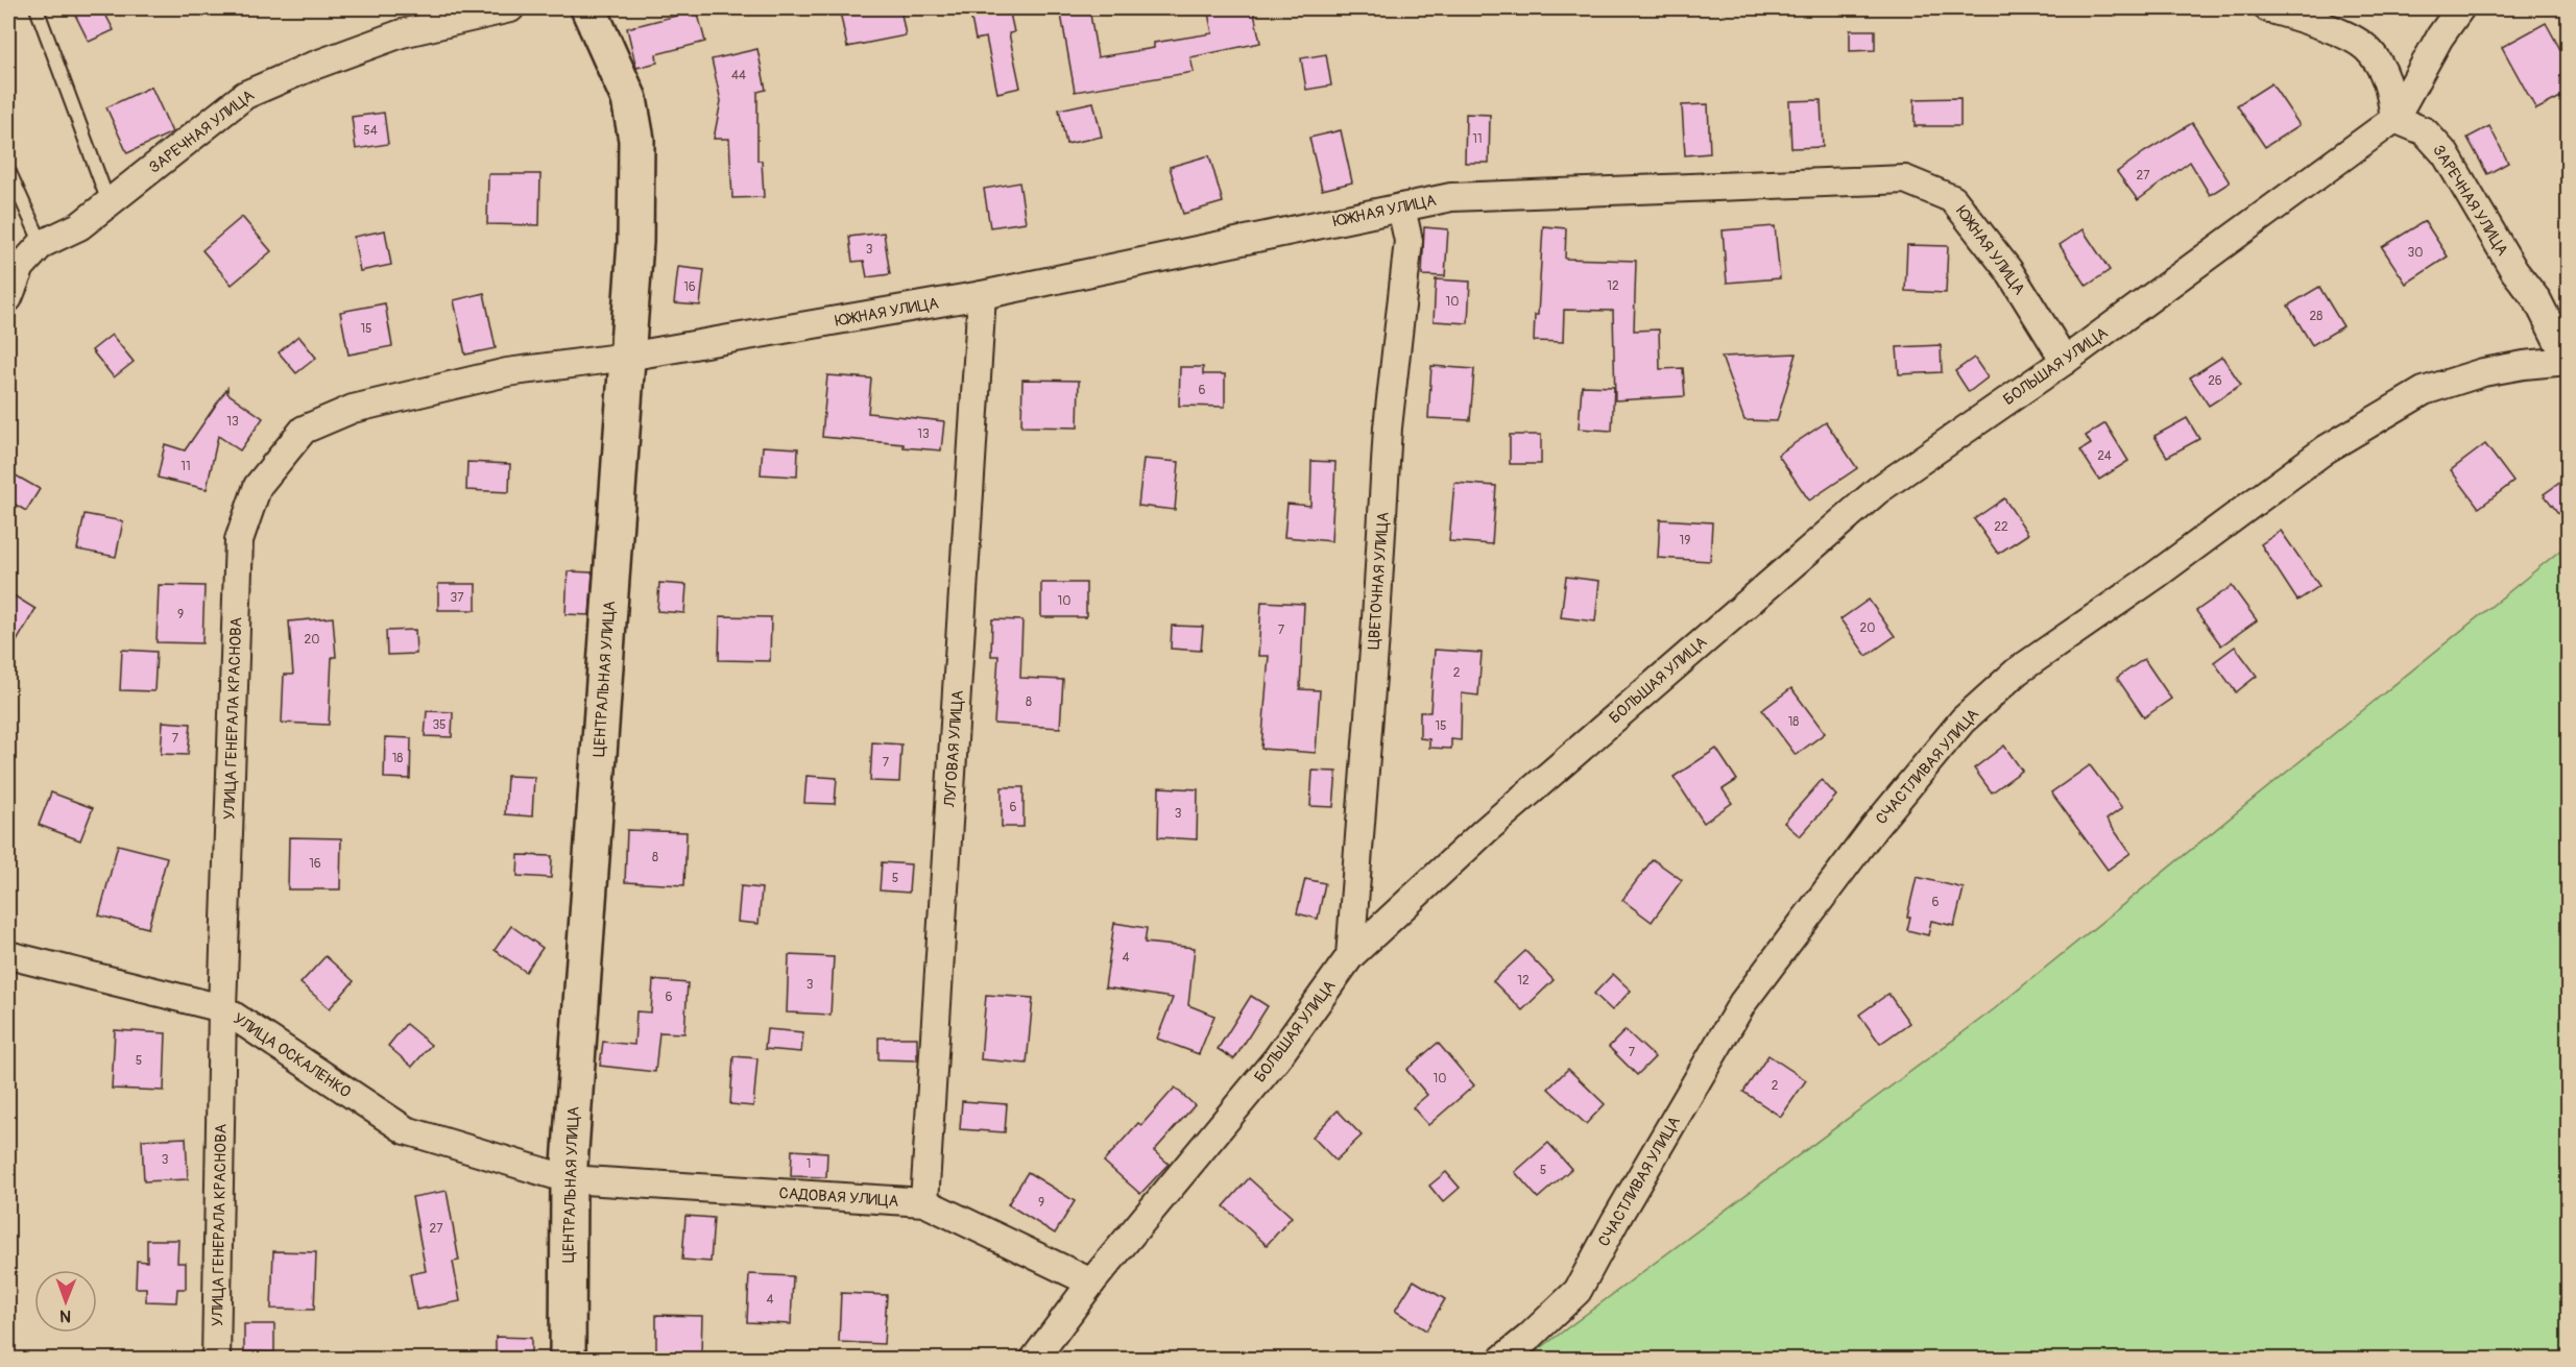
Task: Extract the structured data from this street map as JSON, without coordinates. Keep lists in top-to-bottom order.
{
  "streets": {
    "street": [
      "ЗАРЕЧНАЯ УЛИЦА",
      "ЮЖНАЯ УЛИЦА",
      "БОЛЬШАЯ УЛИЦА",
      "ЦВЕТОЧНАЯ УЛИЦА",
      "ЦЕНТРАЛЬНАЯ УЛИЦА",
      "УЛИЦА ГЕНЕРАЛА КРАСНОВА",
      "ЛУГОВАЯ УЛИЦА",
      "СЧАСТЛИВАЯ УЛИЦА",
      "УЛИЦА ОСКАЛЕНКО",
      "САДОВАЯ УЛИЦА"
    ]
  },
  "crossings": [
    ["ЗАРЕЧНАЯ УЛИЦА", "БОЛЬШАЯ УЛИЦА"],
    ["ЗАРЕЧНАЯ УЛИЦА", "СЧАСТЛИВАЯ УЛИЦА"],
    ["ЮЖНАЯ УЛИЦА", "БОЛЬШАЯ УЛИЦА"],
    ["ЮЖНАЯ УЛИЦА", "ЦВЕТОЧНАЯ УЛИЦА"],
    ["ЮЖНАЯ УЛИЦА", "ЦЕНТРАЛЬНАЯ УЛИЦА"],
    ["ЮЖНАЯ УЛИЦА", "УЛИЦА ГЕНЕРАЛА КРАСНОВА"],
    ["ЮЖНАЯ УЛИЦА", "ЛУГОВАЯ УЛИЦА"],
    ["БОЛЬШАЯ УЛИЦА", "ЦВЕТОЧНАЯ УЛИЦА"],
    ["БОЛЬШАЯ УЛИЦА", "САДОВАЯ УЛИЦА"],
    ["ЦЕНТРАЛЬНАЯ УЛИЦА", "УЛИЦА ГЕНЕРАЛА КРАСНОВА"],
    ["ЦЕНТРАЛЬНАЯ УЛИЦА", "УЛИЦА ОСКАЛЕНКО"],
    ["ЦЕНТРАЛЬНАЯ УЛИЦА", "САДОВАЯ УЛИЦА"],
    ["УЛИЦА ГЕНЕРАЛА КРАСНОВА", "УЛИЦА ОСКАЛЕНКО"],
    ["ЛУГОВАЯ УЛИЦА", "САДОВАЯ УЛИЦА"],
    ["УЛИЦА ОСКАЛЕНКО", "САДОВАЯ УЛИЦА"]
  ],
  "house_numbers": [
    "44",
    "54",
    "11",
    "27",
    "3",
    "30",
    "12",
    "16",
    "10",
    "28",
    "15",
    "26",
    "6",
    "13",
    "13",
    "24",
    "11",
    "22",
    "19",
    "37",
    "10",
    "9",
    "20",
    "7",
    "20",
    "2",
    "8",
    "18",
    "35",
    "15",
    "7",
    "18",
    "7",
    "6",
    "3",
    "8",
    "16",
    "5",
    "6",
    "4",
    "12",
    "3",
    "6",
    "7",
    "5",
    "10",
    "2",
    "3",
    "1",
    "5",
    "9",
    "27",
    "4"
  ],
  "north": "bottom"
}
